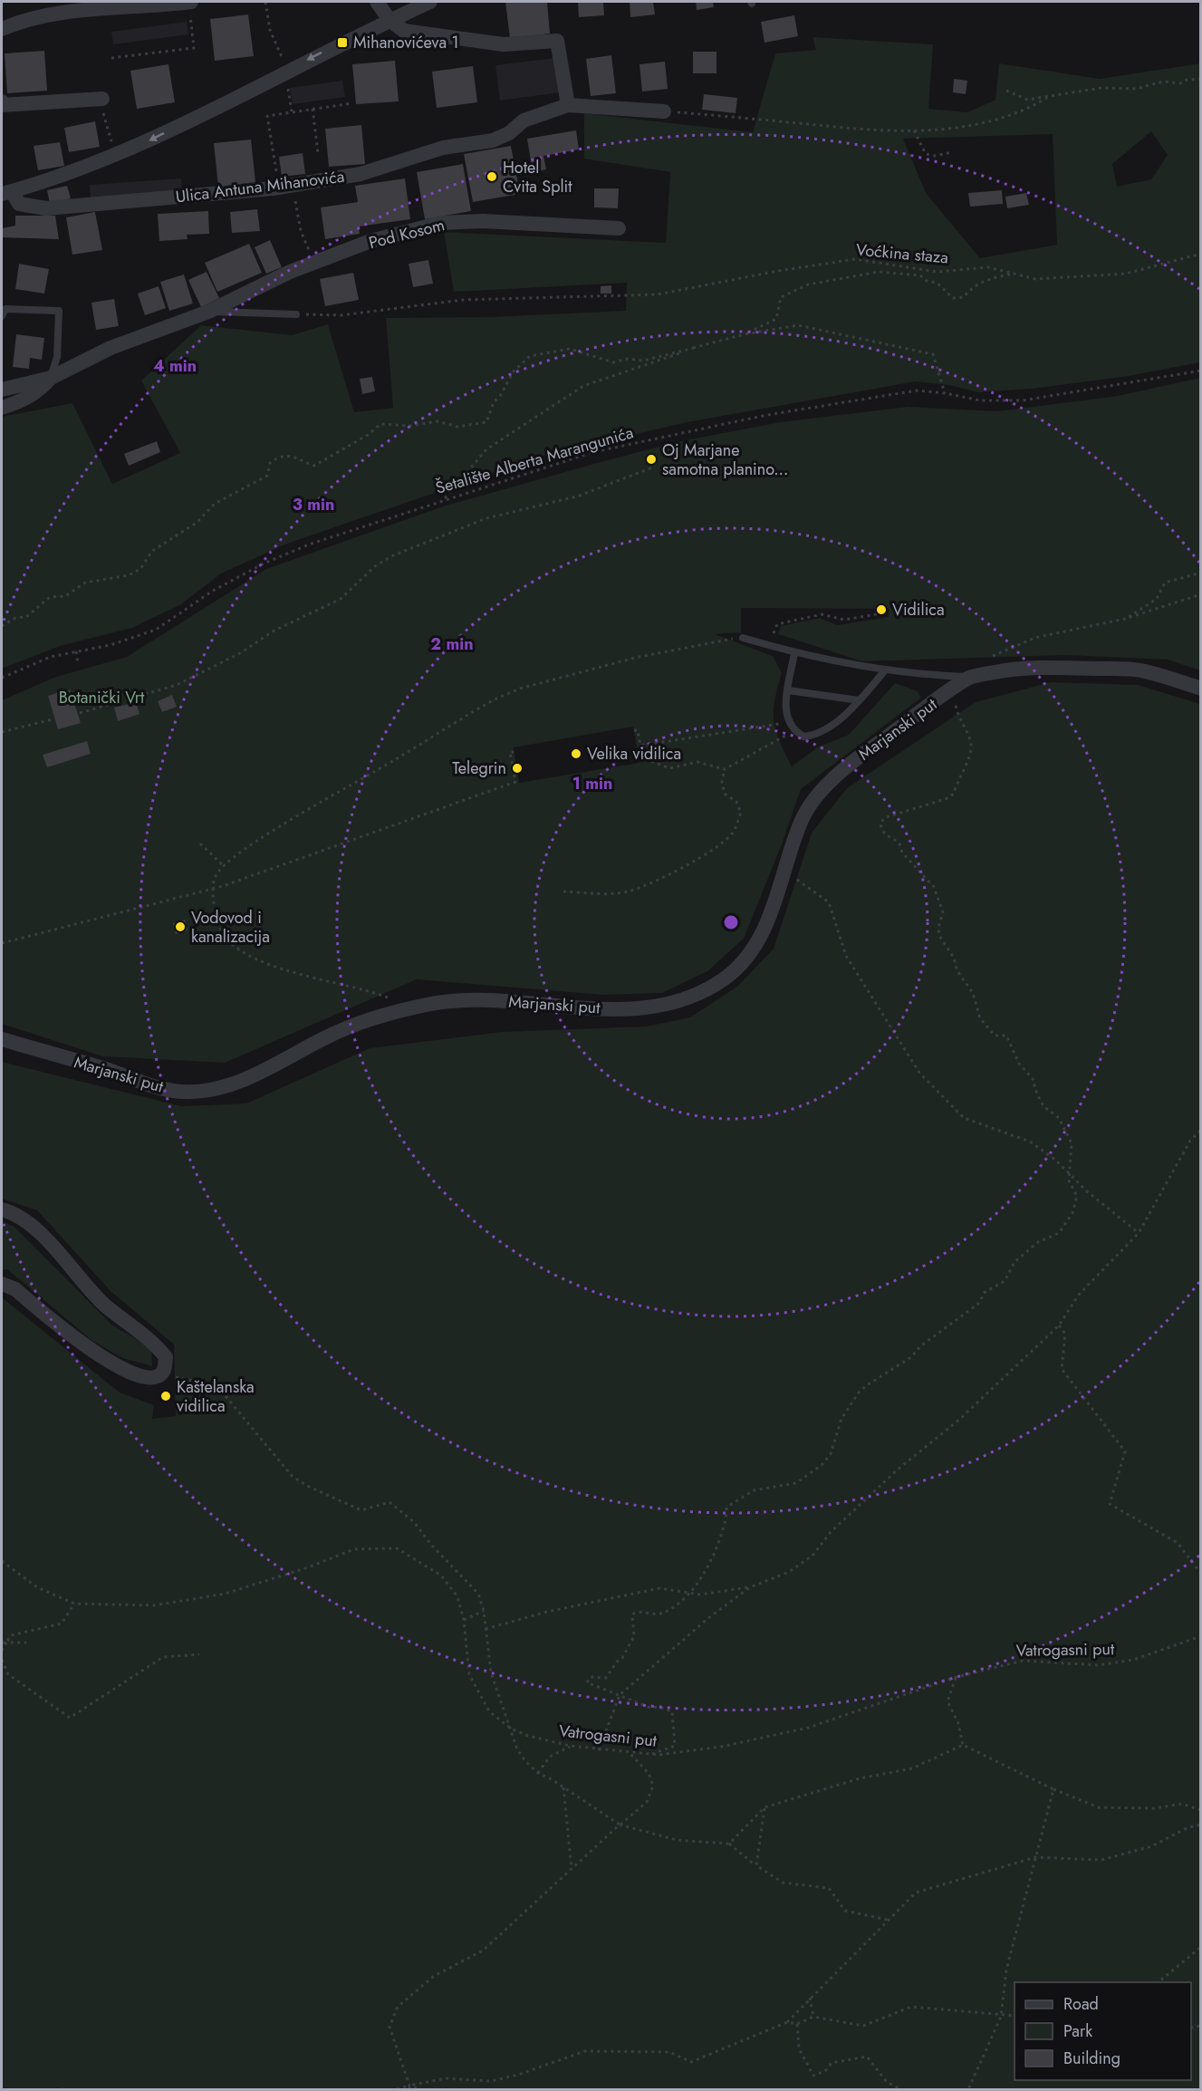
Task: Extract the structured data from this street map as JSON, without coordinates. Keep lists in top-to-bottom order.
{
  "streets": {
    "street": ["Ulica Antuna Mihanovića", "Pod Kosom", "Marjanski put"],
    "path": ["Voćkina staza", "Šetalište Alberta Marangunića", "Vatrogasni put"]
  },
  "crossings": [
    ["Pod Kosom", "Voćkina staza"]
  ],
  "parks": ["Botanički Vrt"],
  "places": {
    "transit": ["Mihanovićeva 1"],
    "other": [
      "Hotel Cvita Split",
      "Oj Marjane samotna planino...",
      "Vidilica",
      "Velika vidilica",
      "Telegrin",
      "Vodovod i kanalizacija",
      "Kaštelanska vidilica"
    ]
  },
  "legend": ["Road", "Park", "Building"],
  "rings": [
    "4 min",
    "3 min",
    "2 min",
    "1 min"
  ]
}
